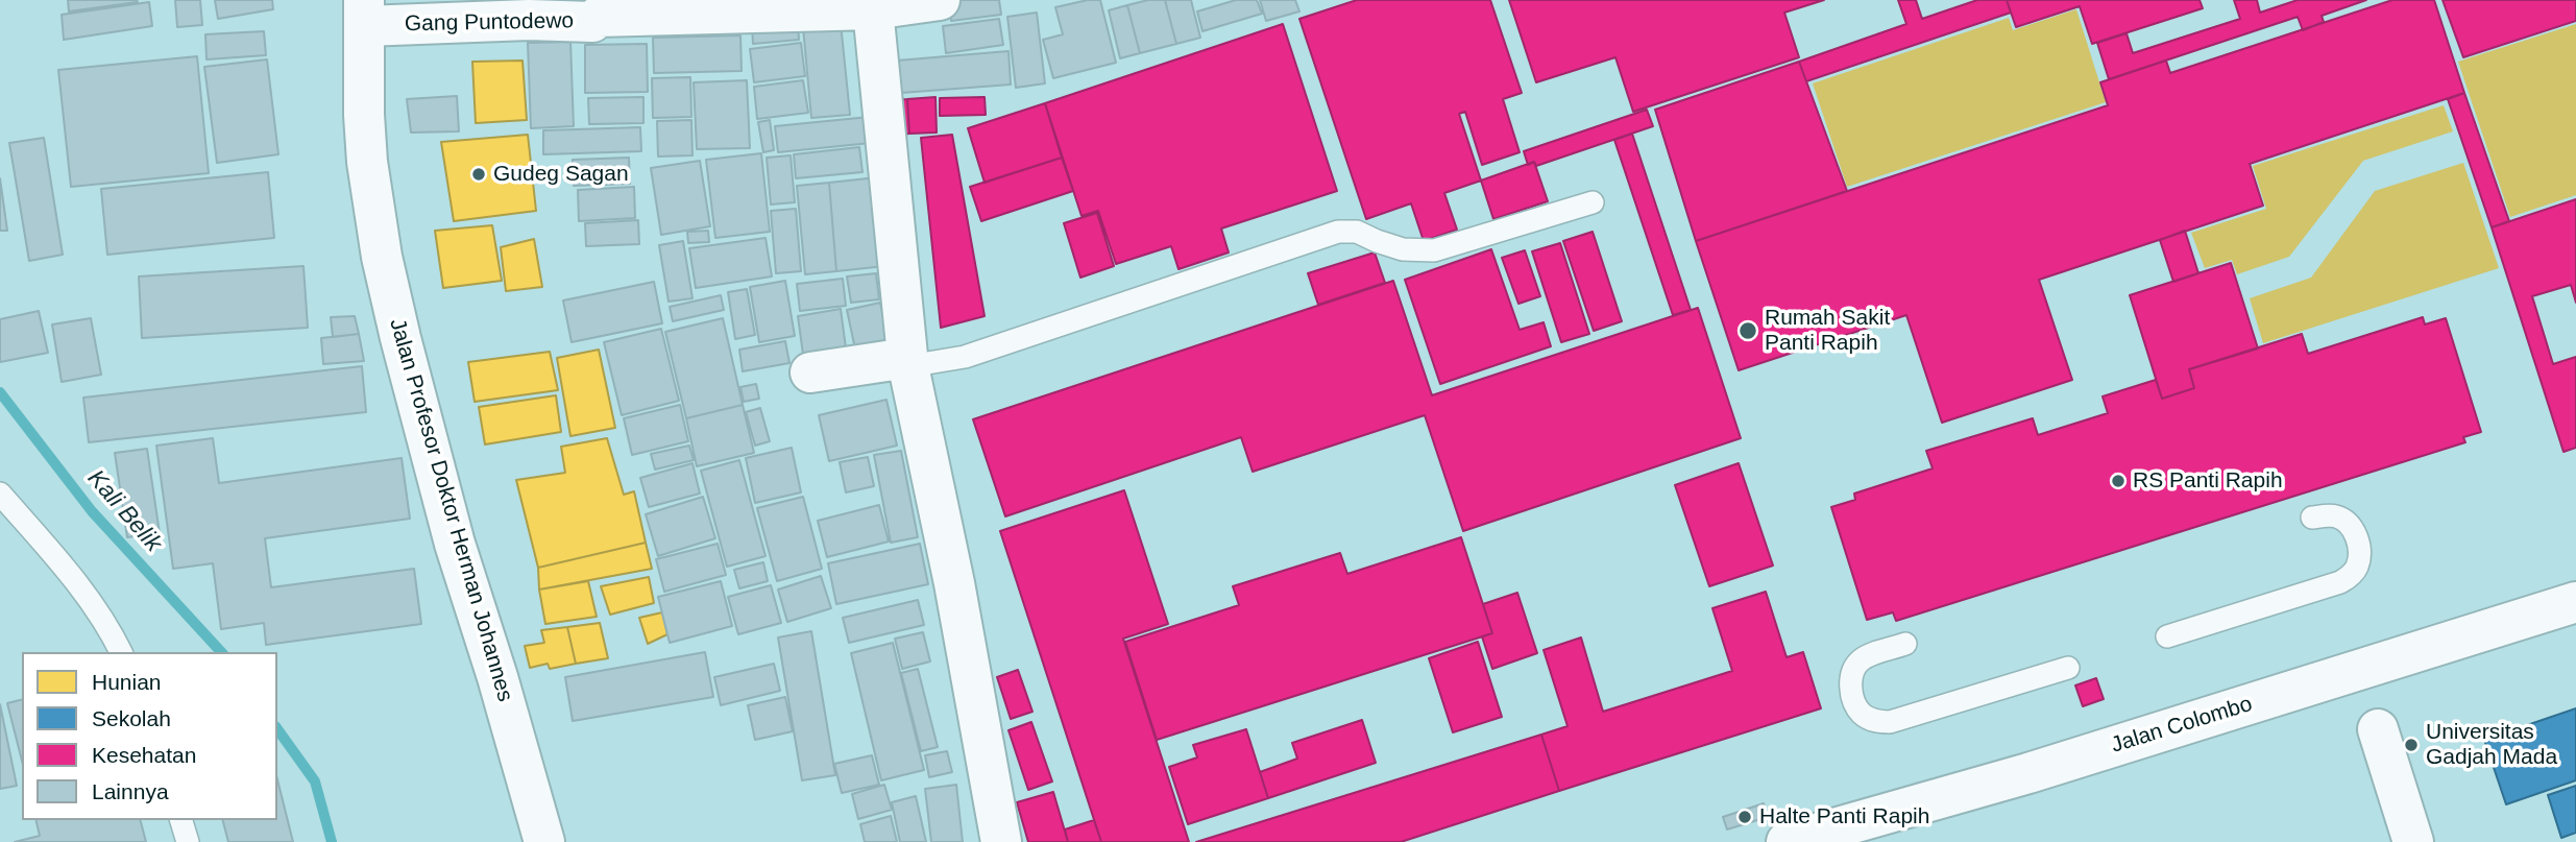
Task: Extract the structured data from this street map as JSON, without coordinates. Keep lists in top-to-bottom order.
{
  "streets": {
    "main road": ["Gang Puntodewo", "Jalan Profesor Doktor Herman Johannes", "Jalan Colombo"]
  },
  "crossings": [
    ["Gang Puntodewo", "Jalan Profesor Doktor Herman Johannes"]
  ],
  "water": ["Kali Belik"],
  "places": [
    "Gudeg Sagan",
    "Rumah Sakit Panti Rapih",
    "RS Panti Rapih",
    "Universitas Gadjah Mada",
    "Halte Panti Rapih"
  ],
  "legend": [
    "Hunian",
    "Sekolah",
    "Kesehatan",
    "Lainnya"
  ]
}
